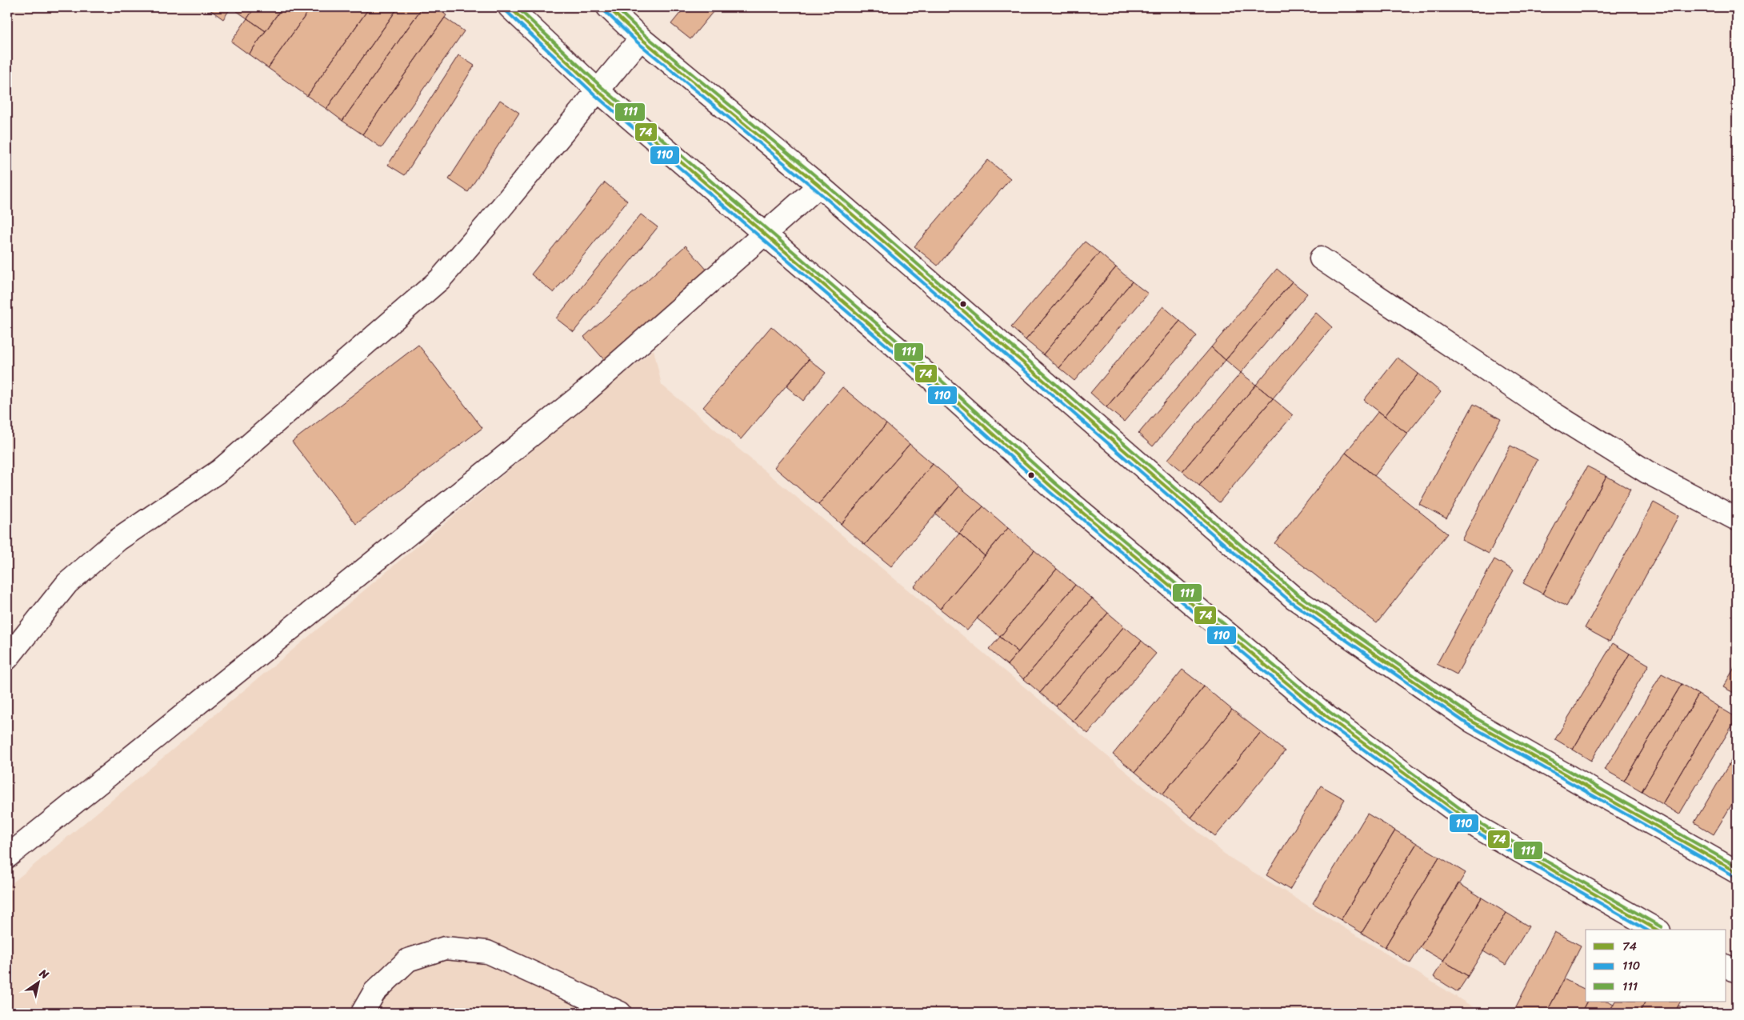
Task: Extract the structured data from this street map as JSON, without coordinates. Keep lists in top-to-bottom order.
{
  "lines": ["transit line 74", "transit line 111", "transit line 110"],
  "legend": ["74", "110", "111"],
  "north": "top right"
}
